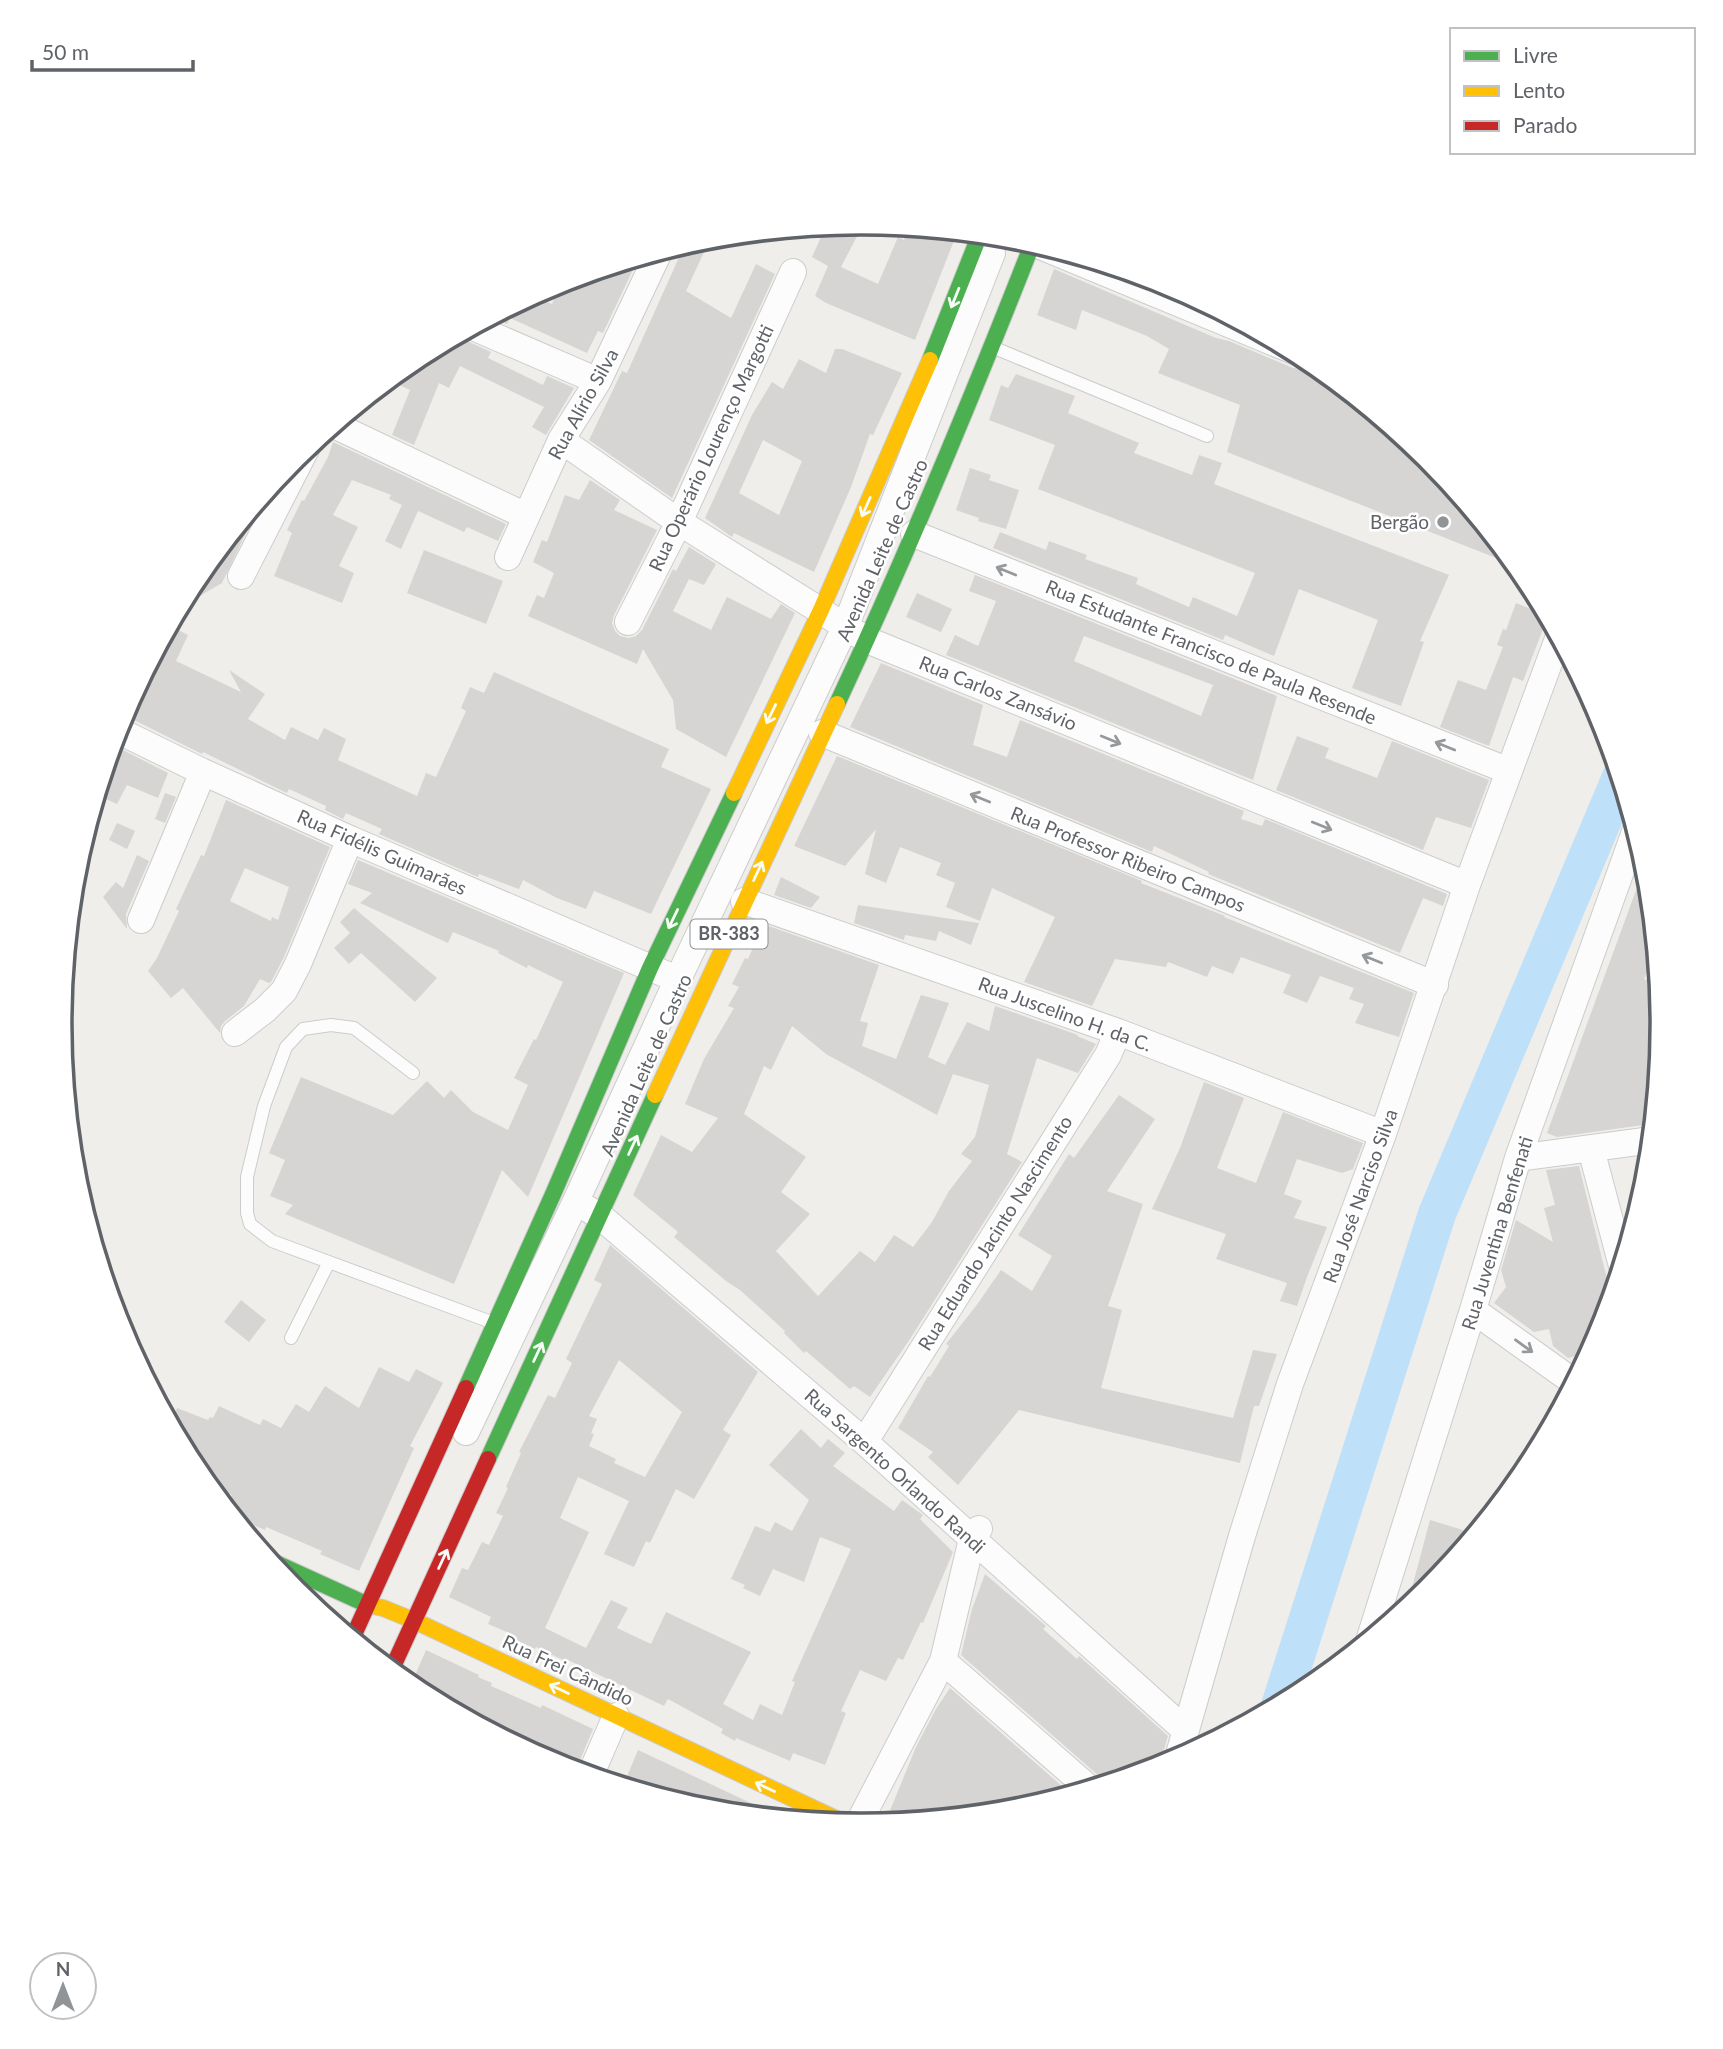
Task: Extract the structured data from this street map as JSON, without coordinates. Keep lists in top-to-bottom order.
{
  "streets": {
    "main road": ["Avenida Leite de Castro", "BR-383", "Rua Frei Cândido"],
    "street": [
      "Rua Alírio Silva",
      "Rua Operário Lourenço Margotti",
      "Rua Estudante Francisco de Paula Resende",
      "Rua Carlos Zansávio",
      "Rua Fidélis Guimarães",
      "Rua Professor Ribeiro Campos",
      "Rua Juscelino H. da C.",
      "Rua José Narciso Silva",
      "Rua Eduardo Jacinto Nascimento",
      "Rua Juventina Benfenati",
      "Rua Sargento Orlando Randi"
    ]
  },
  "crossings": [
    ["Rua Alírio Silva", "Rua Carlos Zansávio"],
    ["Rua Operário Lourenço Margotti", "Rua Carlos Zansávio"],
    ["Avenida Leite de Castro", "Rua Estudante Francisco de Paula Resende"],
    ["Avenida Leite de Castro", "Rua Carlos Zansávio"],
    ["Avenida Leite de Castro", "Rua Fidélis Guimarães"],
    ["Avenida Leite de Castro", "Rua Professor Ribeiro Campos"],
    ["Avenida Leite de Castro", "Rua Juscelino H. da C."],
    ["Avenida Leite de Castro", "Rua Sargento Orlando Randi"],
    ["Avenida Leite de Castro", "Rua Frei Cândido"],
    ["Rua Estudante Francisco de Paula Resende", "Rua José Narciso Silva"],
    ["Rua Carlos Zansávio", "Rua José Narciso Silva"],
    ["Rua Professor Ribeiro Campos", "Rua José Narciso Silva"],
    ["Rua Juscelino H. da C.", "Rua José Narciso Silva"],
    ["Rua Juscelino H. da C.", "Rua Eduardo Jacinto Nascimento"],
    ["Rua José Narciso Silva", "Rua Sargento Orlando Randi"],
    ["Rua Eduardo Jacinto Nascimento", "Rua Sargento Orlando Randi"]
  ],
  "one_way": [
    "Rua Estudante Francisco de Paula Resende",
    "Rua Carlos Zansávio",
    "Rua Professor Ribeiro Campos",
    "Rua Frei Cândido"
  ],
  "places": ["Bergão"],
  "legend": ["Livre", "Lento", "Parado"],
  "scale_bar": "50 m",
  "north": "top"
}
